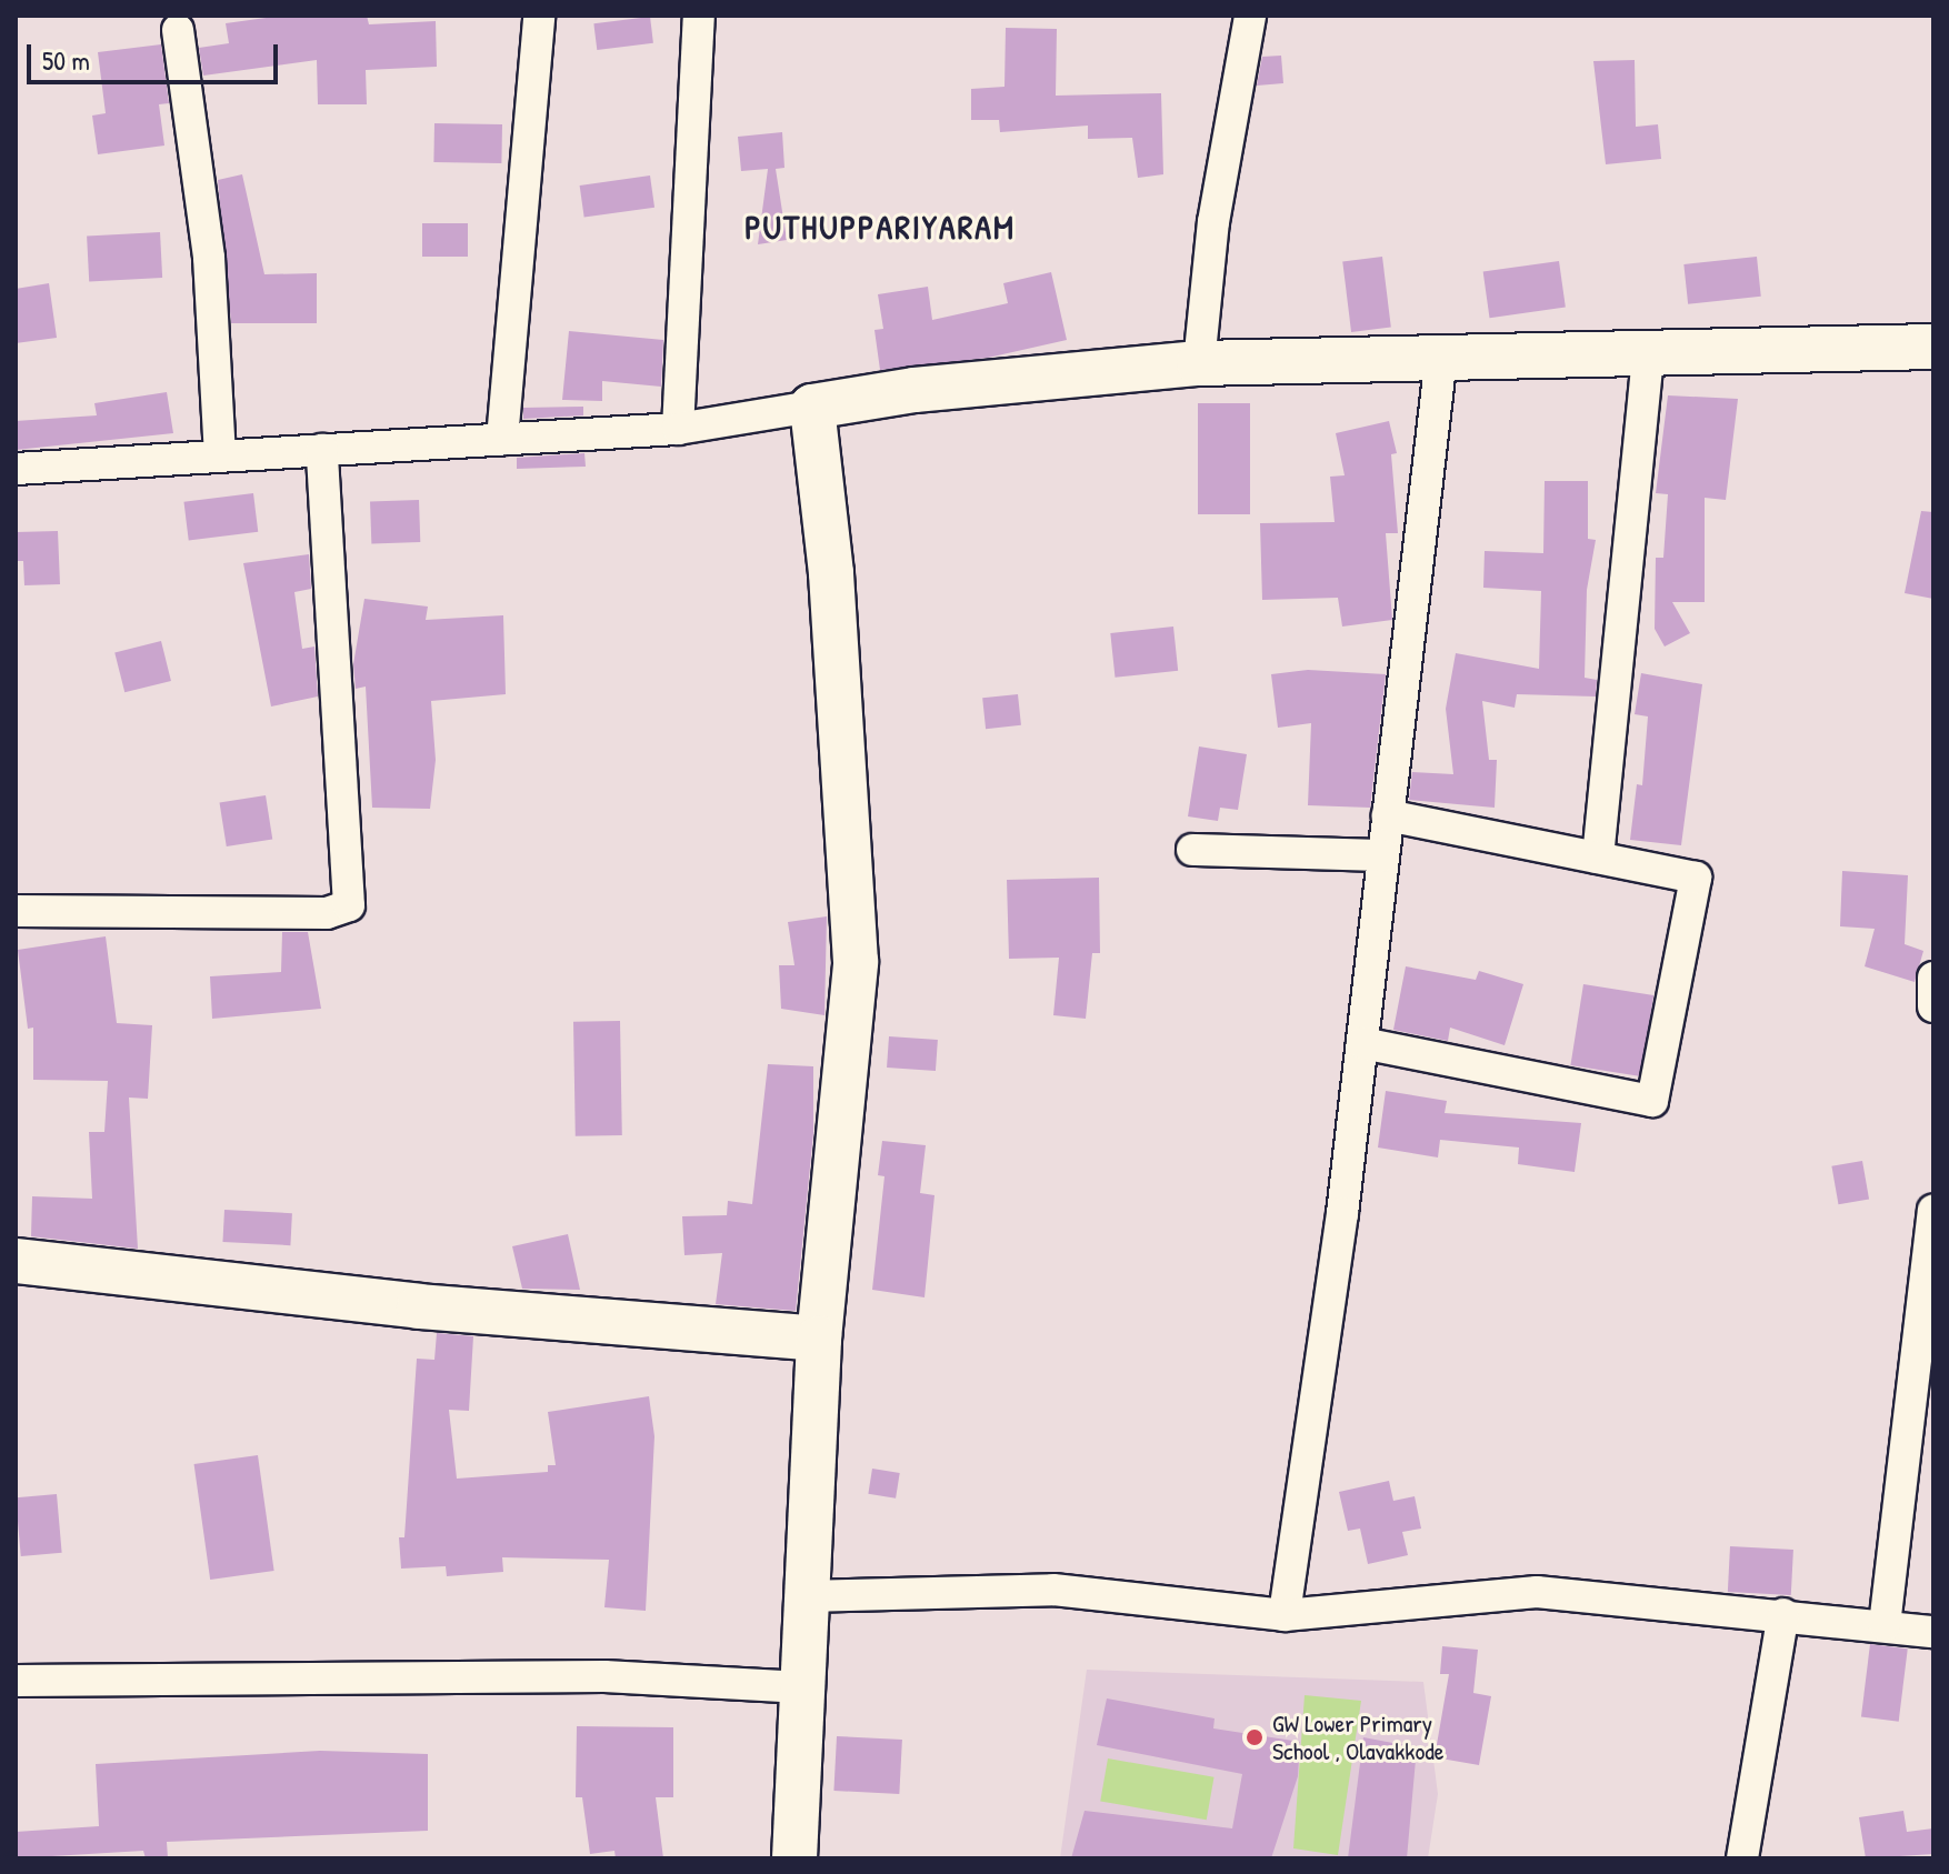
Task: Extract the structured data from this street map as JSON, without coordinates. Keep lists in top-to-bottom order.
{
  "districts": ["PUTHUPPARIYARAM"],
  "places": ["GW Lower Primary School , Olavakkode"],
  "scale_bar": "50 m"
}
